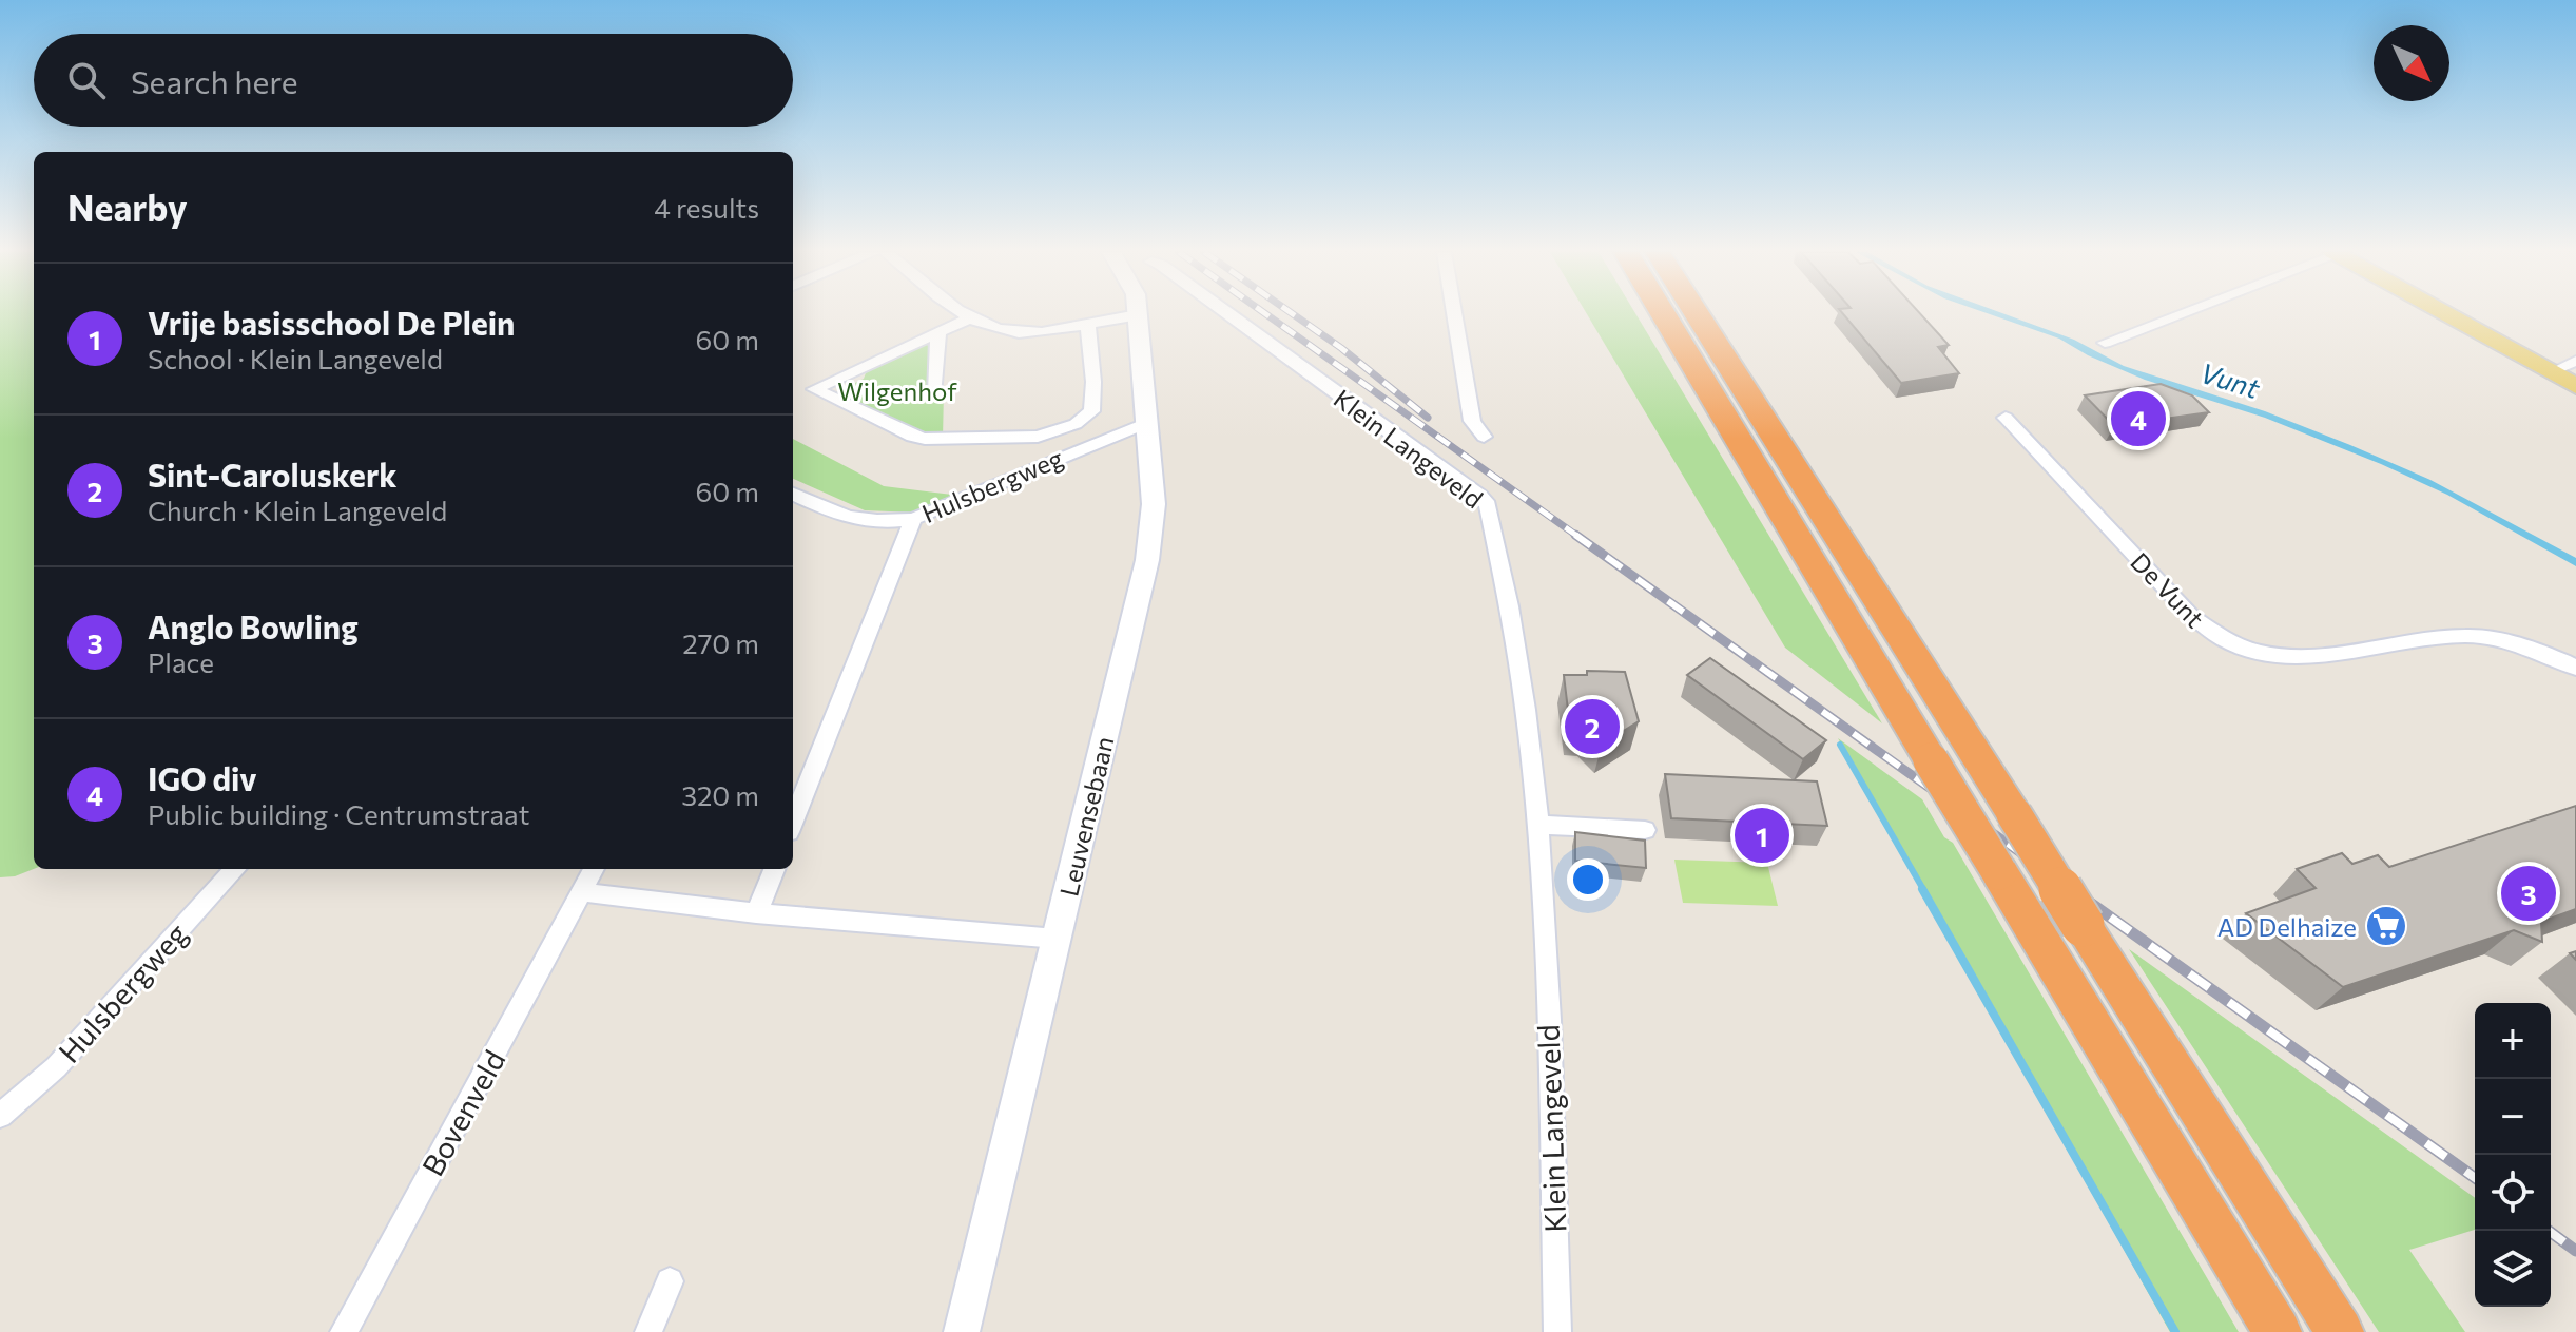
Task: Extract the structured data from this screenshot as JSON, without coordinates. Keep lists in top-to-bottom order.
{
  "streets": {
    "street": [
      "Klein Langeveld",
      "Hulsbergweg",
      "De Vunt",
      "Leuvensebaan",
      "Bovenveld"
    ]
  },
  "crossings": [
    ["Hulsbergweg", "Leuvensebaan"]
  ],
  "water": ["Vunt"],
  "parks": ["Wilgenhof"],
  "places": {
    "supermarket": ["AD Delhaize"]
  },
  "north": "bottom right",
  "page": {
    "search": "Search here",
    "heading": ["Nearby", "4 results"],
    "list": [
      {
        "mark": "1",
        "name": "Vrije basisschool De Plein",
        "note": "School · Klein Langeveld",
        "value": "60 m"
      },
      {
        "mark": "2",
        "name": "Sint-Caroluskerk",
        "note": "Church · Klein Langeveld",
        "value": "60 m"
      },
      {
        "mark": "3",
        "name": "Anglo Bowling",
        "note": "Place",
        "value": "270 m"
      },
      {
        "mark": "4",
        "name": "IGO div",
        "note": "Public building · Centrumstraat",
        "value": "320 m"
      }
    ],
    "pins": [
      "4",
      "2",
      "1",
      "3"
    ],
    "map_buttons": ["+", "−"]
  }
}
